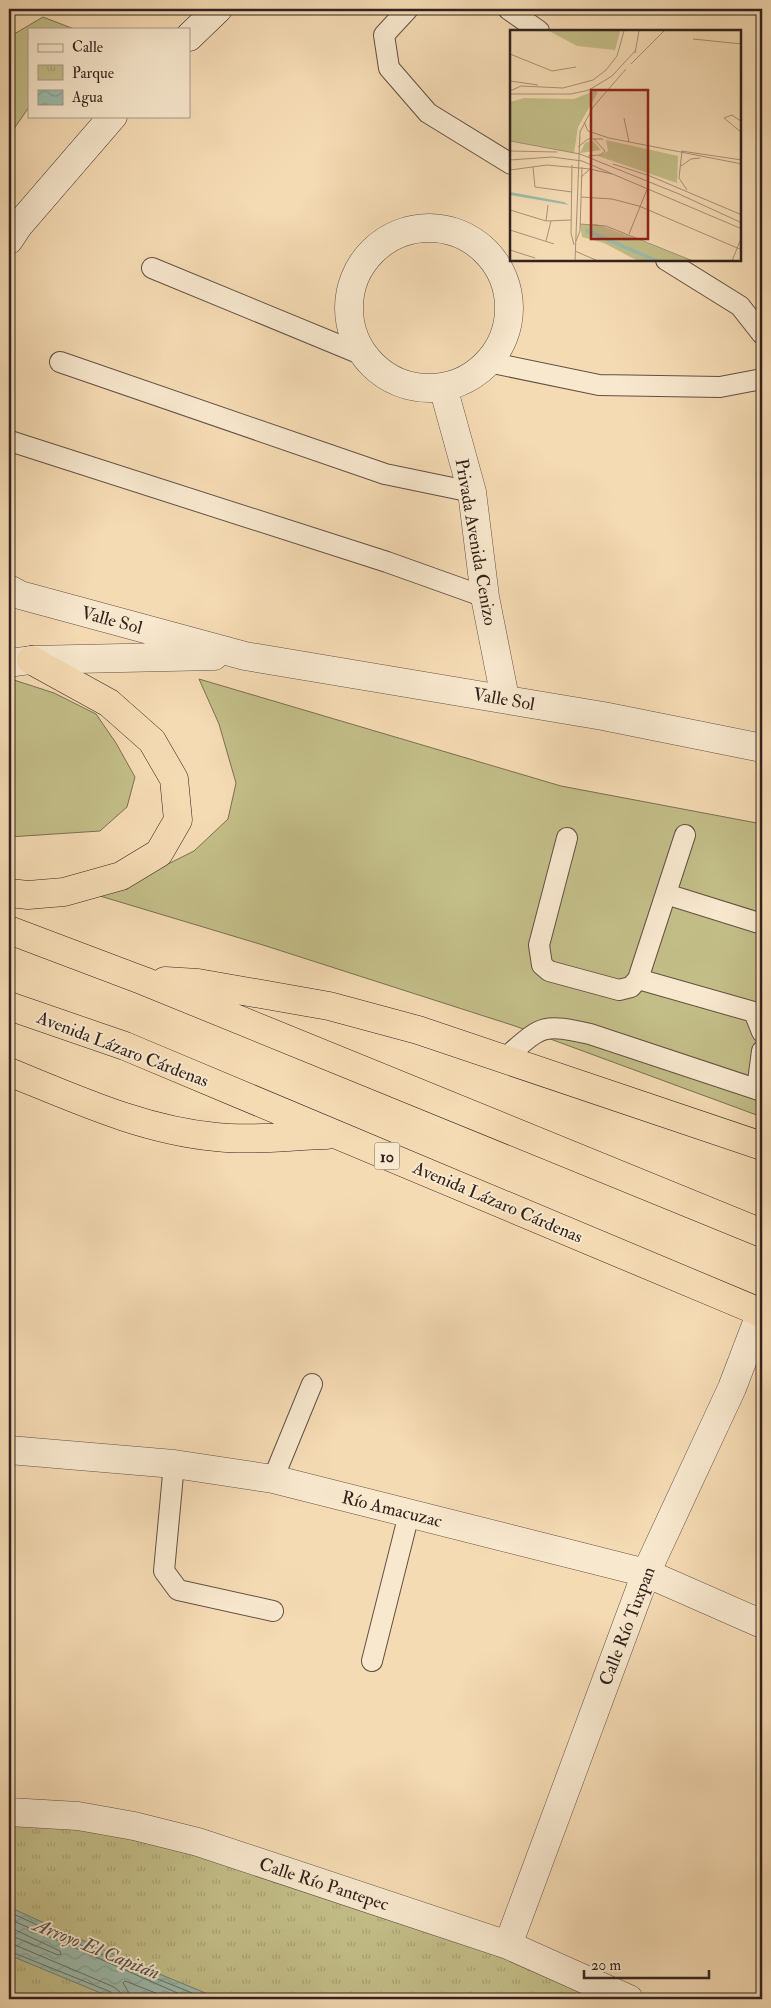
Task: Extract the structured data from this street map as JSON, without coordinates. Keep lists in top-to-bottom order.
{
  "streets": {
    "highway": ["Avenida Lázaro Cárdenas", "10"],
    "street": [
      "Privada Avenida Cenizo",
      "Valle Sol",
      "Río Amacuzac",
      "Calle Río Tuxpan",
      "Calle Río Pantepec"
    ]
  },
  "crossings": [
    ["Privada Avenida Cenizo", "Valle Sol"],
    ["Avenida Lázaro Cárdenas", "Calle Río Tuxpan"],
    ["Río Amacuzac", "Calle Río Tuxpan"],
    ["Calle Río Tuxpan", "Calle Río Pantepec"]
  ],
  "water": ["Arroyo El Capitán"],
  "legend": ["Calle", "Parque", "Agua"],
  "scale_bar": "20 m"
}
